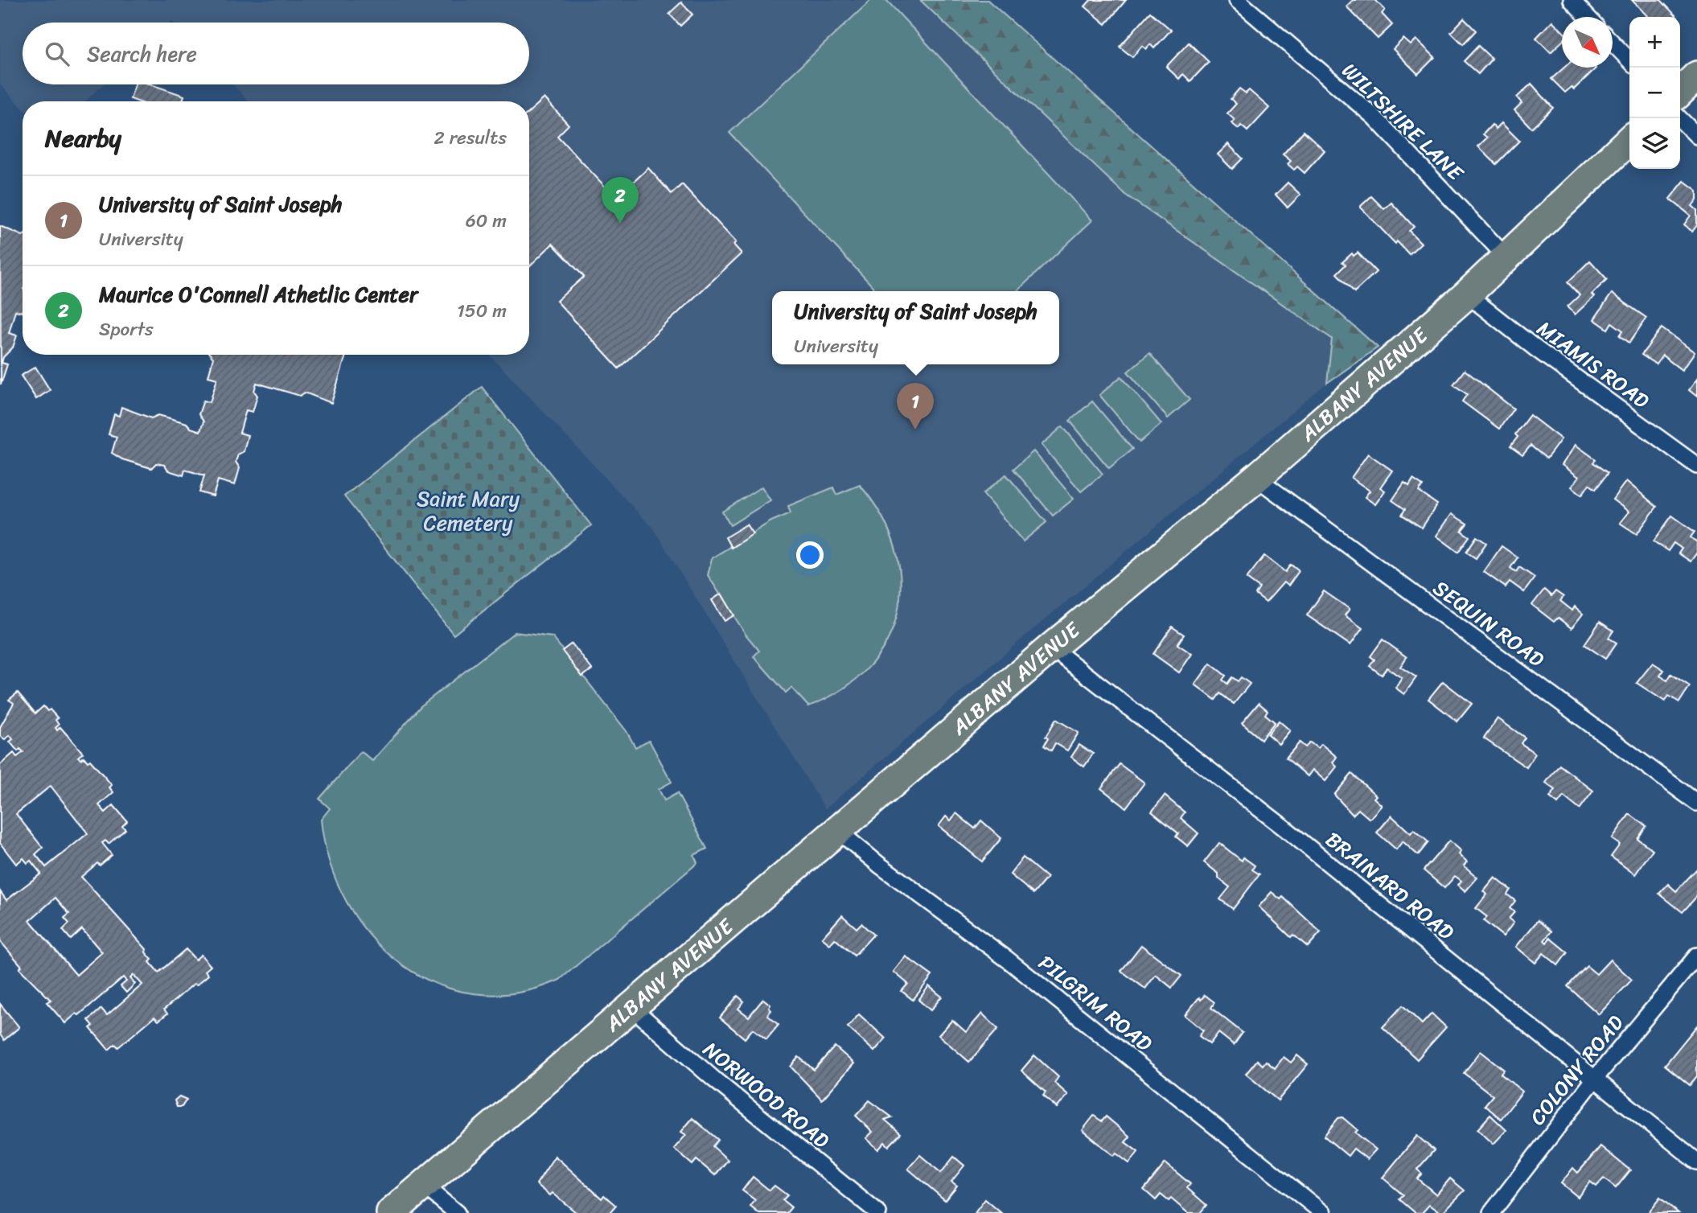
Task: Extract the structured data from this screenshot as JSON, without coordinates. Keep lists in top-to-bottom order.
{
  "streets": {
    "highway": ["ALBANY AVENUE"],
    "street": [
      "WILTSHIRE LANE",
      "MIAMIS ROAD",
      "SEQUIN ROAD",
      "BRAINARD ROAD",
      "PILGRIM ROAD",
      "COLONY ROAD",
      "NORWOOD ROAD"
    ]
  },
  "crossings": [
    ["WILTSHIRE LANE", "ALBANY AVENUE"],
    ["MIAMIS ROAD", "ALBANY AVENUE"],
    ["ALBANY AVENUE", "SEQUIN ROAD"],
    ["ALBANY AVENUE", "BRAINARD ROAD"],
    ["ALBANY AVENUE", "PILGRIM ROAD"],
    ["ALBANY AVENUE", "NORWOOD ROAD"],
    ["BRAINARD ROAD", "COLONY ROAD"]
  ],
  "parks": ["Saint Mary Cemetery"],
  "north": "bottom right",
  "page": {
    "map_buttons": ["+", "−"],
    "search": "Search here",
    "heading": ["Nearby", "2 results"],
    "list": [
      {
        "mark": "1",
        "name": "University of Saint Joseph",
        "note": "University",
        "value": "60 m"
      },
      {
        "mark": "2",
        "name": "Maurice O'Connell Athetlic Center",
        "note": "Sports",
        "value": "150 m"
      }
    ],
    "pins": ["2", "1"],
    "popup": ["University of Saint Joseph", "University"]
  }
}
